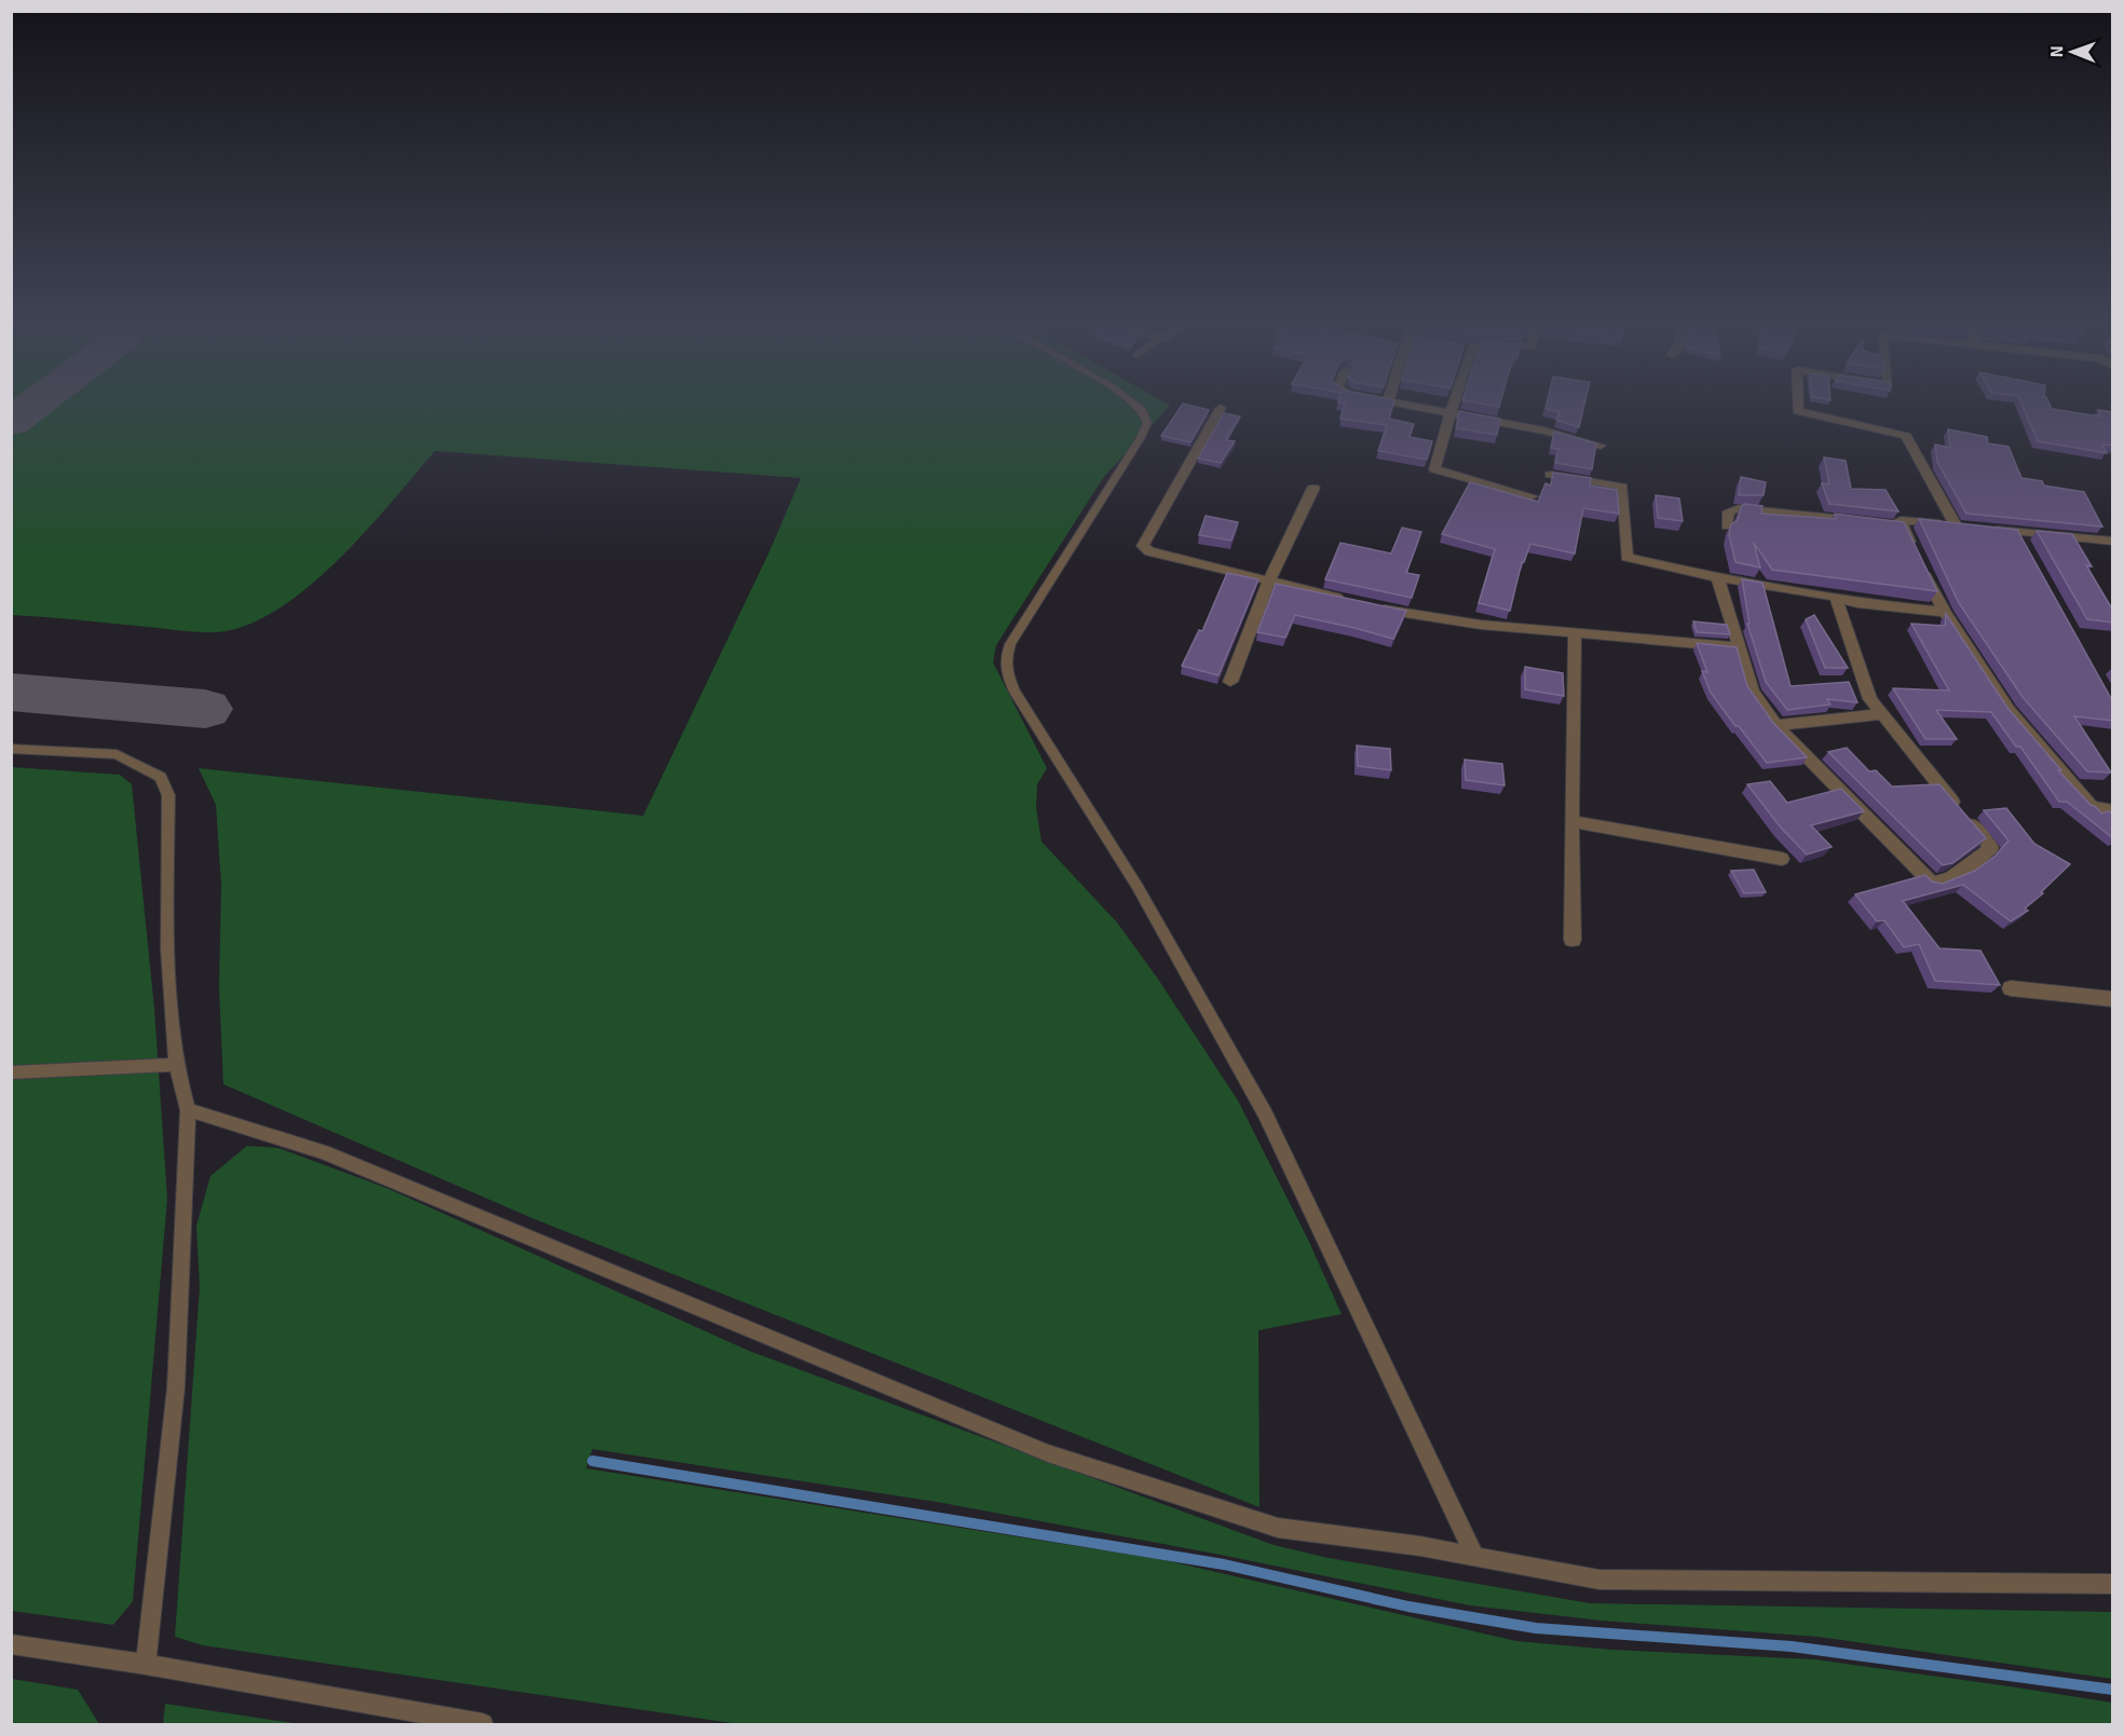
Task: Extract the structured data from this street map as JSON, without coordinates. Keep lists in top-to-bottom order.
{
  "north": "left"
}
